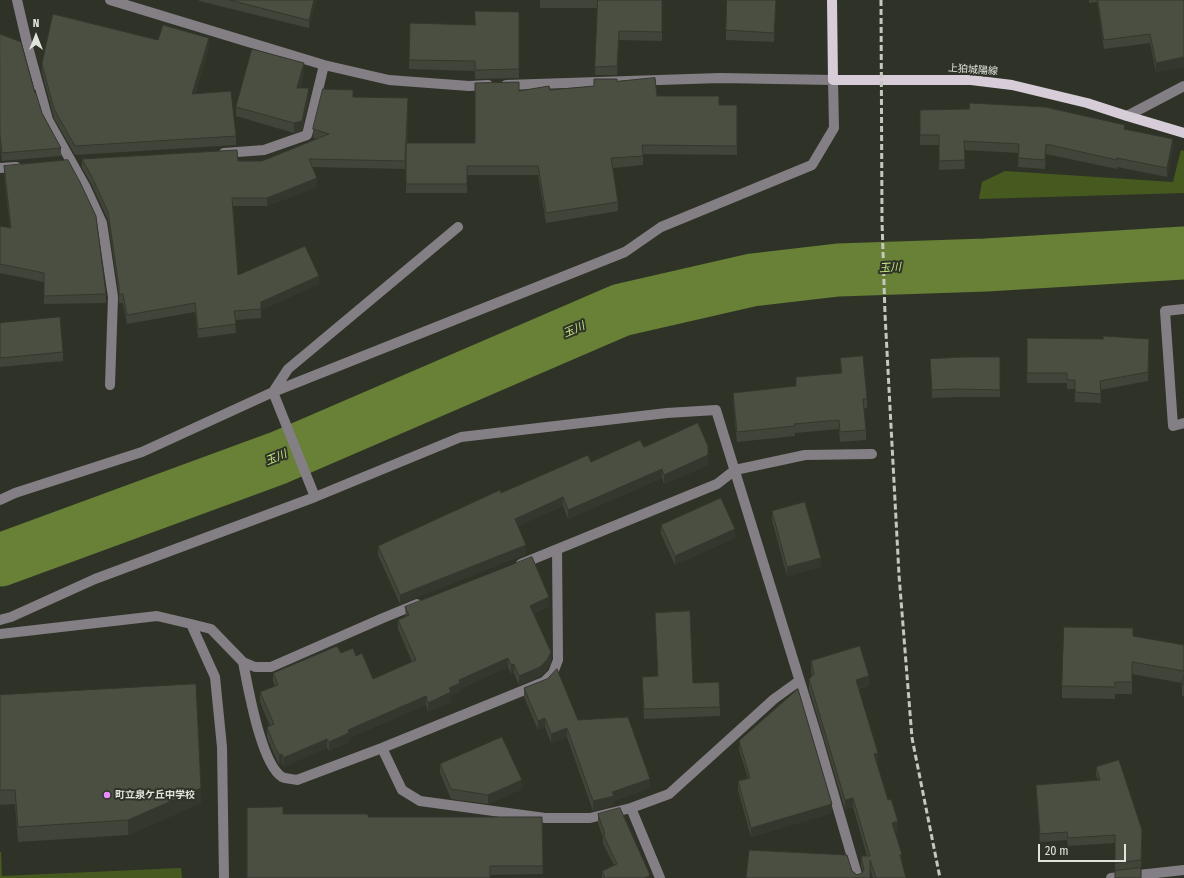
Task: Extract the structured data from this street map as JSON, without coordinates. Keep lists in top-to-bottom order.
{
  "streets": {
    "main road": ["上狛城陽線"]
  },
  "water": ["玉川"],
  "places": ["町立泉ケ丘中学校"],
  "scale_bar": "20 m",
  "north": "top"
}
